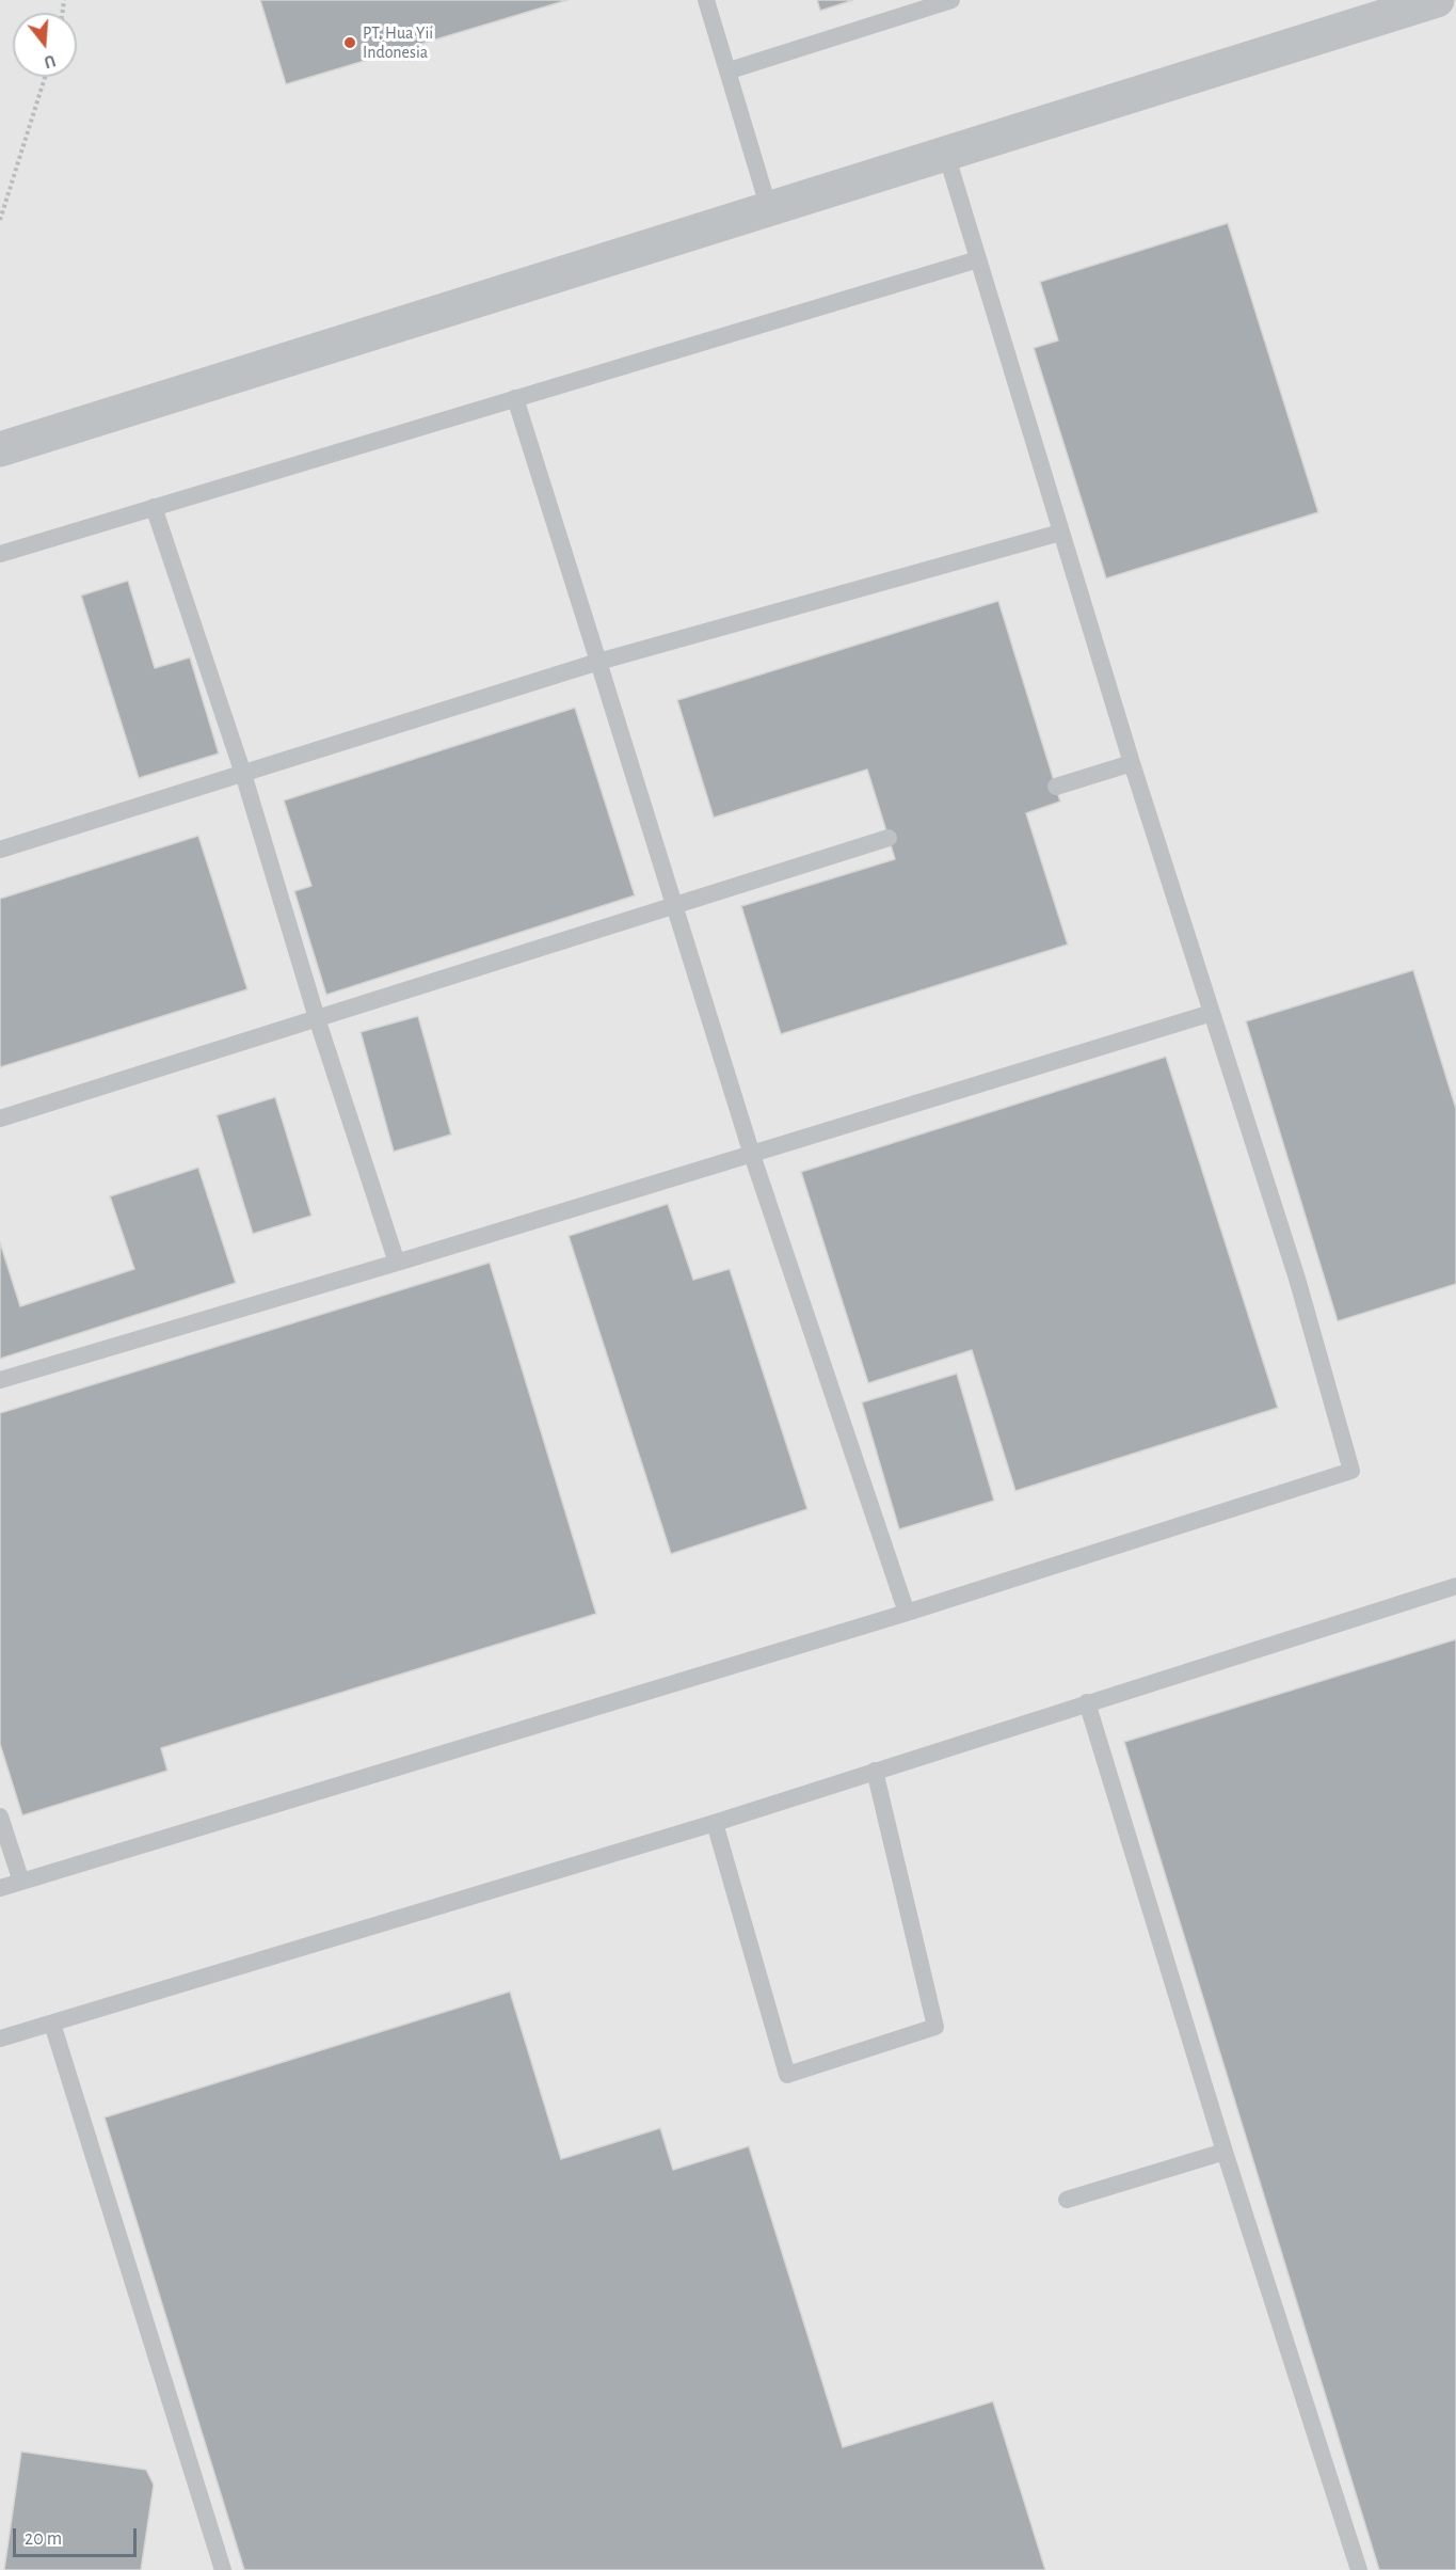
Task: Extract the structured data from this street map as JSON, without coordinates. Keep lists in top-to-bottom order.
{
  "places": ["PT. Hua Yii Indonesia"],
  "scale_bar": "20 m",
  "north": "bottom"
}
